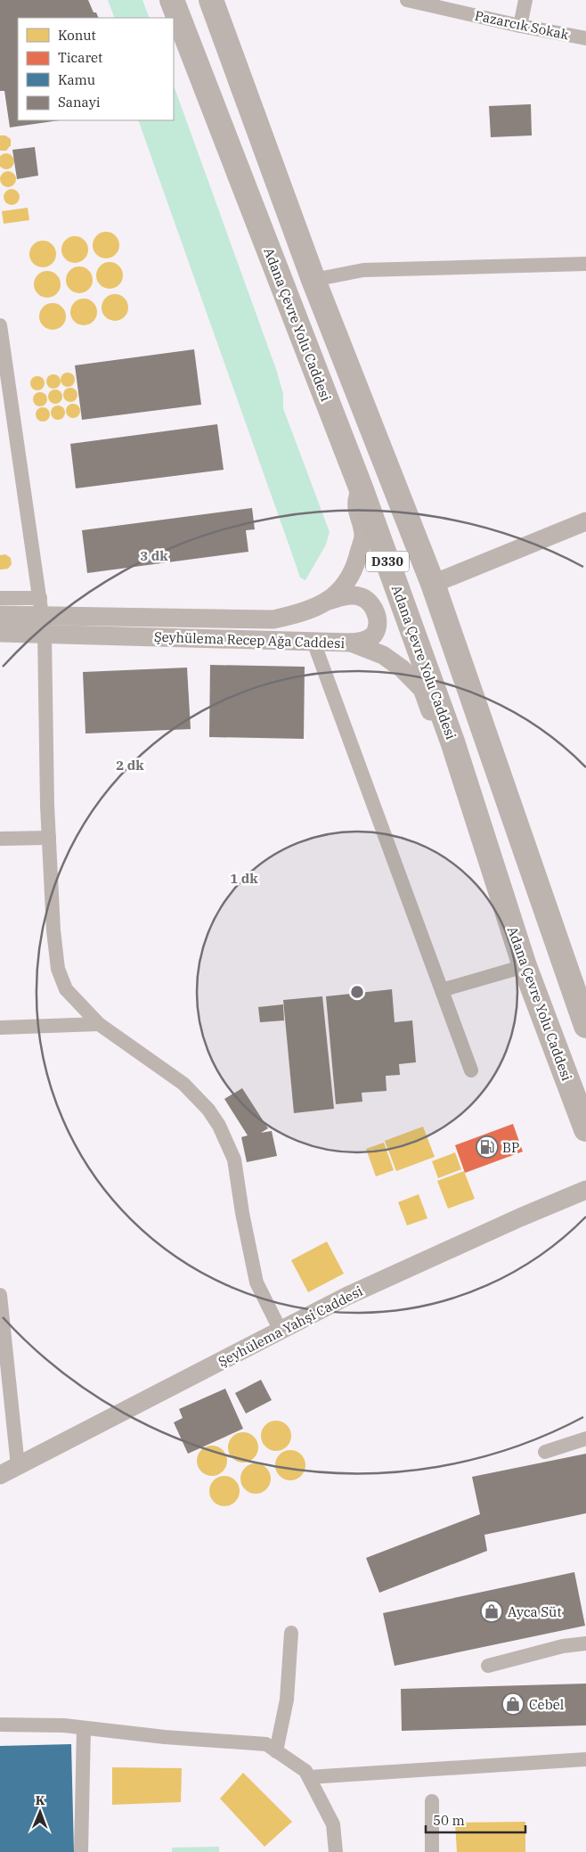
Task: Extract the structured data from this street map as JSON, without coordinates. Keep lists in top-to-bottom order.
{
  "streets": {
    "highway": ["Adana Çevre Yolu Caddesi", "D330"],
    "street": ["Pazarcık Sokak", "Şeyhülema Recep Ağa Caddesi", "Şeyhülema Yahşi Caddesi"]
  },
  "crossings": [
    ["Adana Çevre Yolu Caddesi", "Şeyhülema Recep Ağa Caddesi"]
  ],
  "places": {
    "fuel station": ["BP"],
    "shop": ["Ayca Süt", "Cebel"]
  },
  "legend": [
    "Konut",
    "Ticaret",
    "Kamu",
    "Sanayi"
  ],
  "scale_bar": "50 m",
  "north": "top",
  "rings": ["3 dk", "2 dk", "1 dk"]
}
